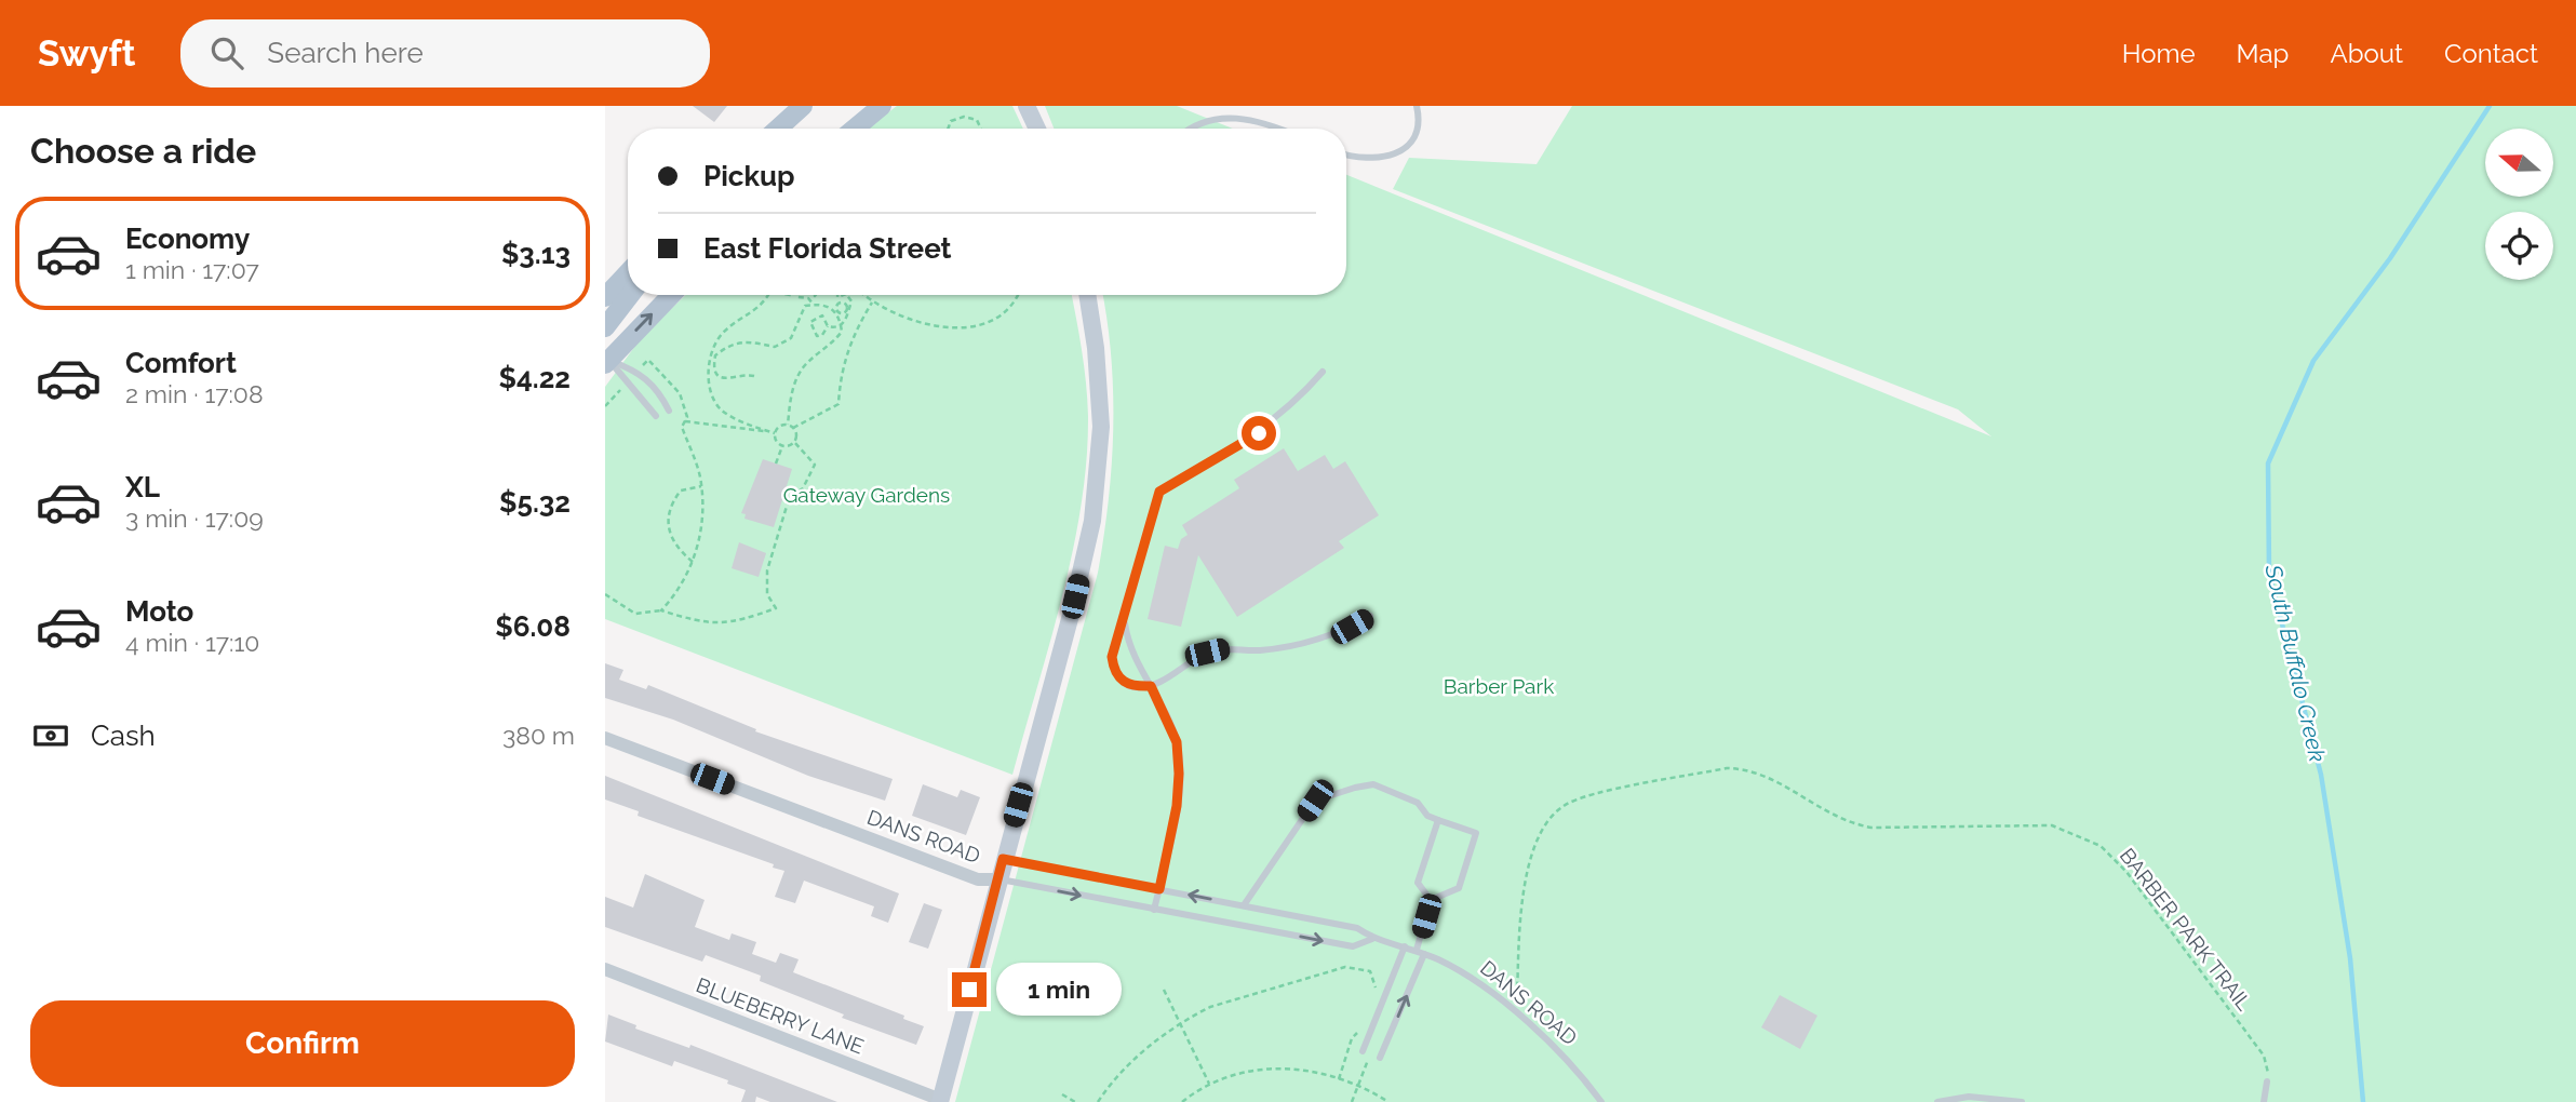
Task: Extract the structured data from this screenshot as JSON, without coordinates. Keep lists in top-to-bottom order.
{
  "streets": {
    "street": ["DANS ROAD", "BLUEBERRY LANE"],
    "path": ["BARBER PARK TRAIL"]
  },
  "crossings": [
    ["DANS ROAD", "BARBER PARK TRAIL"]
  ],
  "water": ["South Buffalo Creek"],
  "parks": ["Gateway Gardens", "Barber Park"],
  "north": "left",
  "page": {
    "header": "Swyft",
    "search": "Search here",
    "nav": [
      "Home",
      "Map",
      "About",
      "Contact"
    ],
    "heading": "Choose a ride",
    "banner": ["Pickup", "East Florida Street"],
    "list": [
      {
        "name": "Economy",
        "note": "1 min · 17:07",
        "value": "$3.13"
      },
      {
        "name": "Comfort",
        "note": "2 min · 17:08",
        "value": "$4.22"
      },
      {
        "name": "XL",
        "note": "3 min · 17:09",
        "value": "$5.32"
      },
      {
        "name": "Moto",
        "note": "4 min · 17:10",
        "value": "$6.08"
      }
    ],
    "pay": ["Cash", "380 m"],
    "bubble": "1 min",
    "buttons": "Confirm"
  }
}
